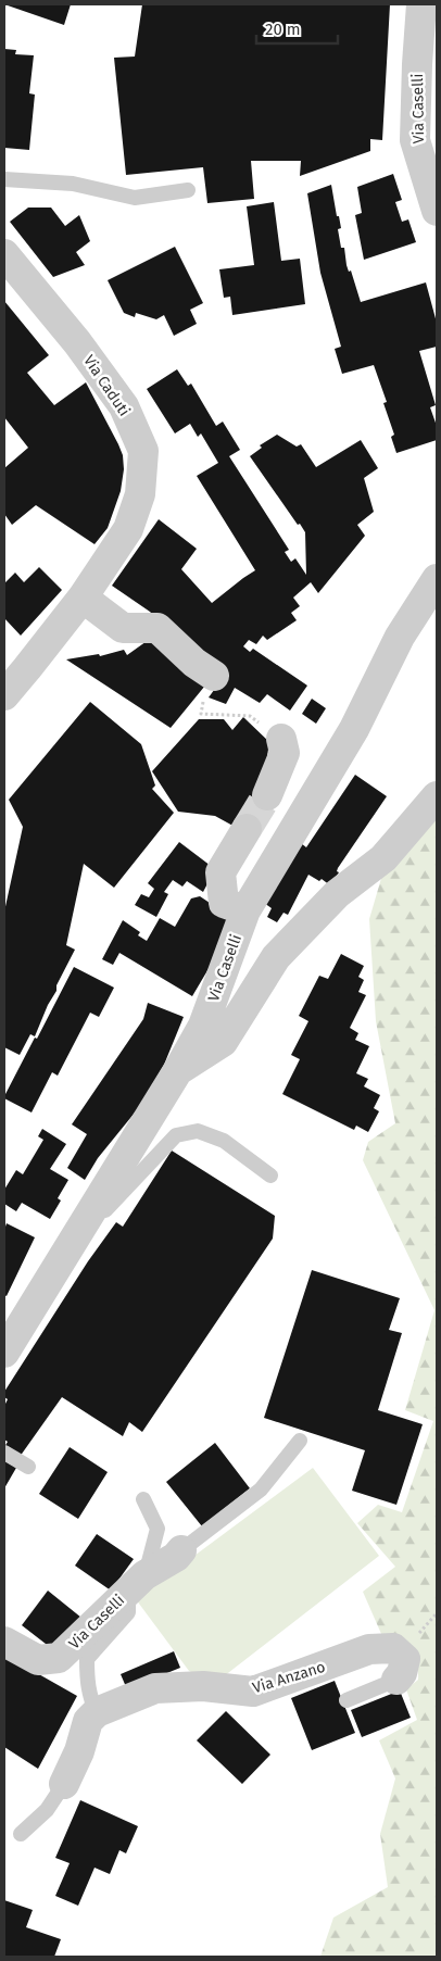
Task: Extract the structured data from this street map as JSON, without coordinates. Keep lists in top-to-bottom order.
{
  "streets": {
    "street": ["Via Caselli", "Via Caduti", "Via Anzano"]
  },
  "scale_bar": "20 m"
}
